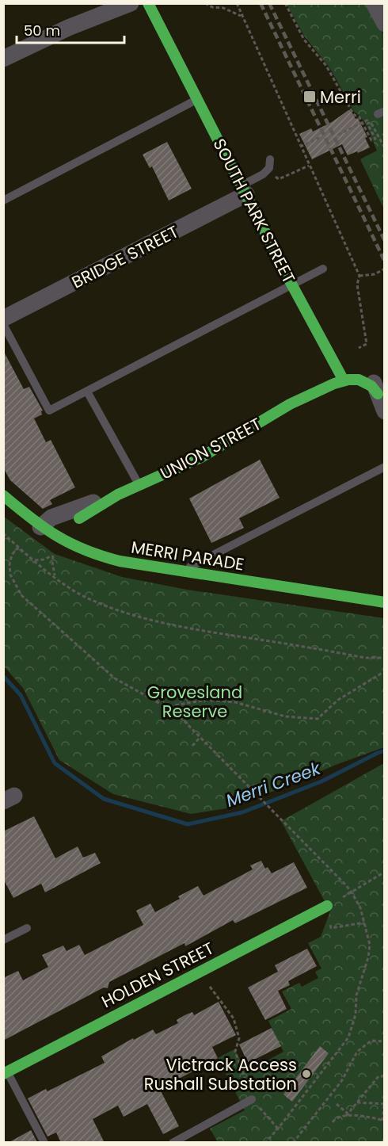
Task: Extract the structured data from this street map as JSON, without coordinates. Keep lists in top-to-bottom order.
{
  "streets": {
    "street": [
      "SOUTH PARK STREET",
      "BRIDGE STREET",
      "UNION STREET",
      "MERRI PARADE",
      "HOLDEN STREET"
    ]
  },
  "crossings": [
    ["SOUTH PARK STREET", "BRIDGE STREET"],
    ["SOUTH PARK STREET", "UNION STREET"],
    ["UNION STREET", "MERRI PARADE"]
  ],
  "water": ["Merri Creek"],
  "parks": ["Grovesland Reserve"],
  "places": {
    "transit": ["Merri"],
    "other": ["Victrack Access Rushall Substation"]
  },
  "scale_bar": "50 m"
}
